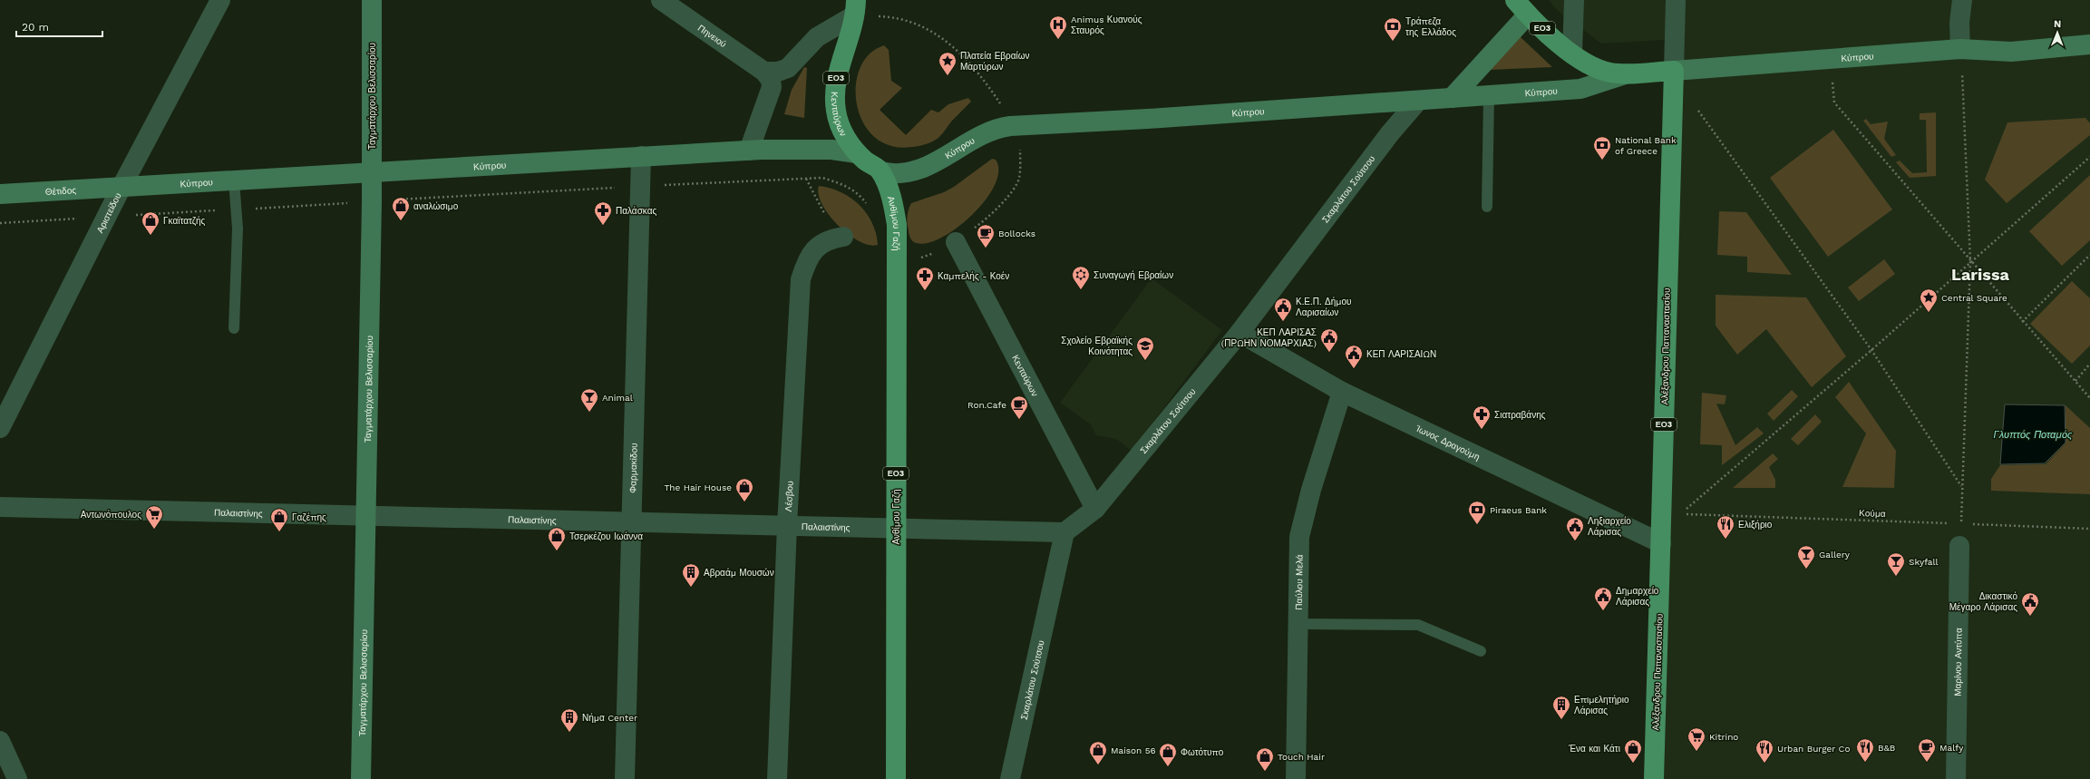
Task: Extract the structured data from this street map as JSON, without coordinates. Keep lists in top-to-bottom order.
{
  "streets": {
    "main road": [
      "ΕΟ3",
      "Κύπρου",
      "Κενταύρων",
      "Ανθίμου Γαζή",
      "Αλέξανδρου Παπαναστασίου"
    ],
    "street": [
      "Πηνειού",
      "Ταγματάρχου Βελισσαρίου",
      "Σκαρλάτου Σούτσου",
      "Θέτιδος",
      "Αριστείδου",
      "Ίωνος Δραγούμη",
      "Φαρμακίδου",
      "Λέσβου",
      "Παλαιστίνης",
      "Παύλου Μελά",
      "Μαρίνου Αντύπα"
    ],
    "path": ["Κούμα"]
  },
  "crossings": [
    ["ΕΟ3", "Κύπρου"],
    ["Κύπρου", "Ταγματάρχου Βελισσαρίου"],
    ["Κύπρου", "Κενταύρων"],
    ["Κύπρου", "Σκαρλάτου Σούτσου"],
    ["Κύπρου", "Θέτιδος"],
    ["Κύπρου", "Αριστείδου"],
    ["Κύπρου", "Ανθίμου Γαζή"],
    ["Κύπρου", "Αλέξανδρου Παπαναστασίου"],
    ["Κύπρου", "Φαρμακίδου"],
    ["Ταγματάρχου Βελισσαρίου", "Παλαιστίνης"],
    ["Κενταύρων", "Σκαρλάτου Σούτσου"],
    ["Κενταύρων", "Ανθίμου Γαζή"],
    ["Σκαρλάτου Σούτσου", "Ίωνος Δραγούμη"],
    ["Σκαρλάτου Σούτσου", "Παλαιστίνης"],
    ["Θέτιδος", "Αριστείδου"],
    ["Ανθίμου Γαζή", "Παλαιστίνης"],
    ["Αλέξανδρου Παπαναστασίου", "Ίωνος Δραγούμη"],
    ["Ίωνος Δραγούμη", "Παύλου Μελά"],
    ["Φαρμακίδου", "Παλαιστίνης"],
    ["Λέσβου", "Παλαιστίνης"]
  ],
  "districts": ["Larissa"],
  "water": ["Γλυπτός Ποταμός"],
  "places": {
    "hospital": ["Animus Κυανούς Σταυρός"],
    "bank": ["Τράπεζα της Ελλάδος", "National Bank of Greece", "Piraeus Bank"],
    "place": ["Πλατεία Εβραίων Μαρτύρων", "Central Square"],
    "shop": [
      "αναλώσιμο",
      "Γκαϊτατζής",
      "The Hair House",
      "Γαζέπης",
      "Τσερκέζου Ιωάννα",
      "Ένα και Κάτι",
      "Maison 56",
      "Φωτότυπο",
      "Touch Hair"
    ],
    "pharmacy": ["Παλάσκας", "Καμπελής - Κοέν", "Σιατραβάνης"],
    "cafe": ["Bollocks", "Ron.Cafe", "Malfy"],
    "synagogue": ["Συναγωγή Εβραίων"],
    "public building": [
      "Κ.Ε.Π. Δήμου Λαρισαίων",
      "ΚΕΠ ΛΑΡΙΣΑΣ (ΠΡΩΗΝ ΝΟΜΑΡΧΙΑΣ)",
      "ΚΕΠ ΛΑΡΙΣΑΙΩΝ",
      "Ληξιαρχείο Λάρισας",
      "Δημαρχείο Λάρισας",
      "Δικαστικό Μέγαρο Λάρισας"
    ],
    "school or university": ["Σχολείο Εβραϊκής Κοινότητας"],
    "bar": ["Animal", "Gallery", "Skyfall"],
    "supermarket": ["Αντωνόπουλος", "Kitrino"],
    "restaurant": ["Ελιξήριο", "B&B", "Urban Burger Co"],
    "building": ["Αβραάμ Μουσών", "Επιμελητήριο Λάρισας", "Νήμα Center"]
  },
  "scale_bar": "20 m",
  "north": "top"
}
